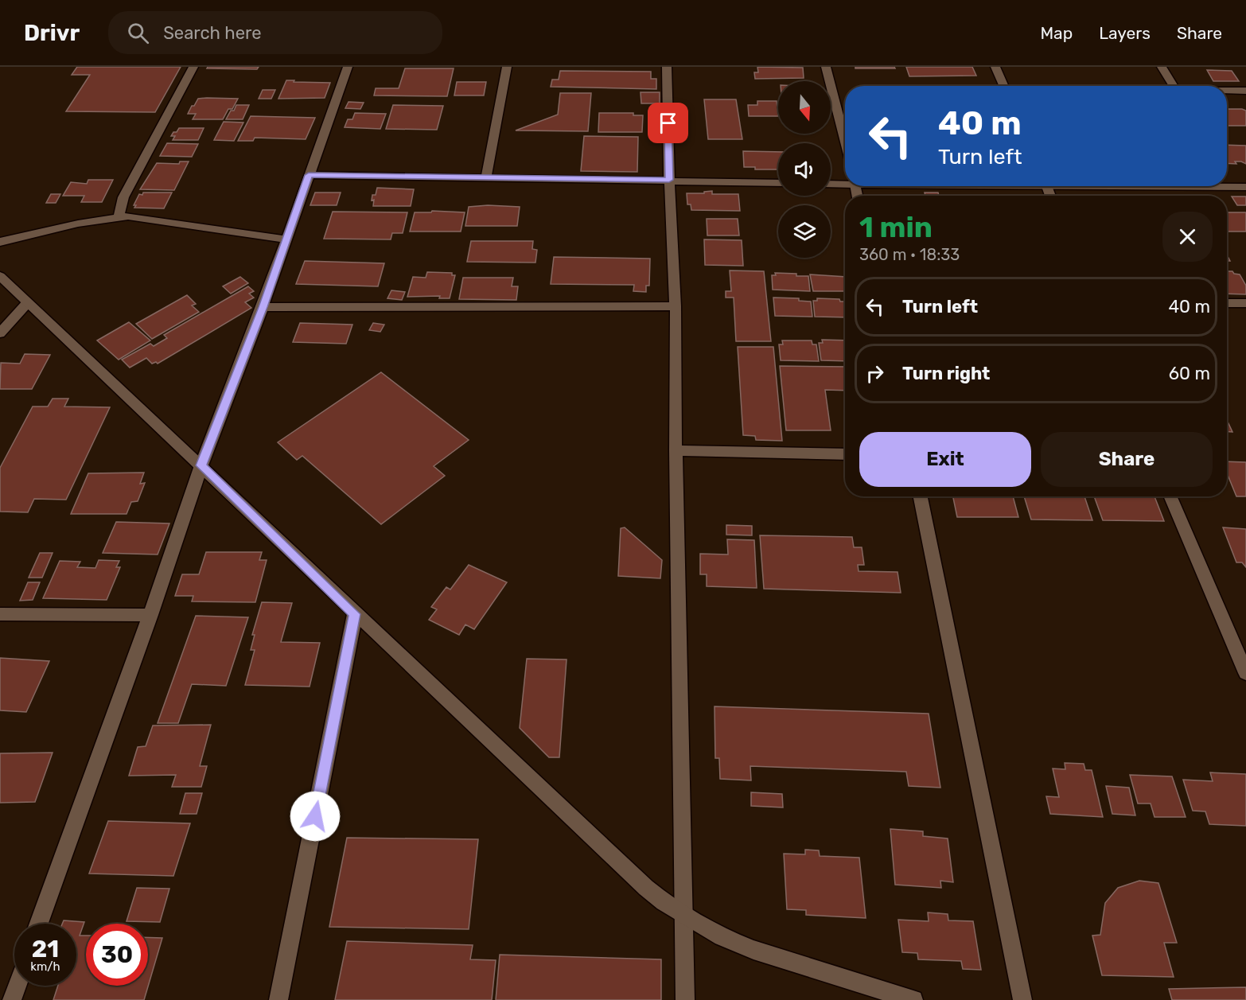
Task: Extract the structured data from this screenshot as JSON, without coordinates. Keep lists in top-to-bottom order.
{
  "north": "bottom",
  "page": {
    "header": "Drivr",
    "search": "Search here",
    "nav": ["Map", "Layers", "Share"],
    "turn": ["40 m", "Turn left"],
    "heading": ["1 min", "360 m · 18:33"],
    "list": [
      {
        "name": "Turn left",
        "value": "40 m"
      },
      {
        "name": "Turn right",
        "value": "60 m"
      }
    ],
    "buttons": ["Exit", "Share"],
    "speed": "21 km/h",
    "limit": "30"
  }
}
